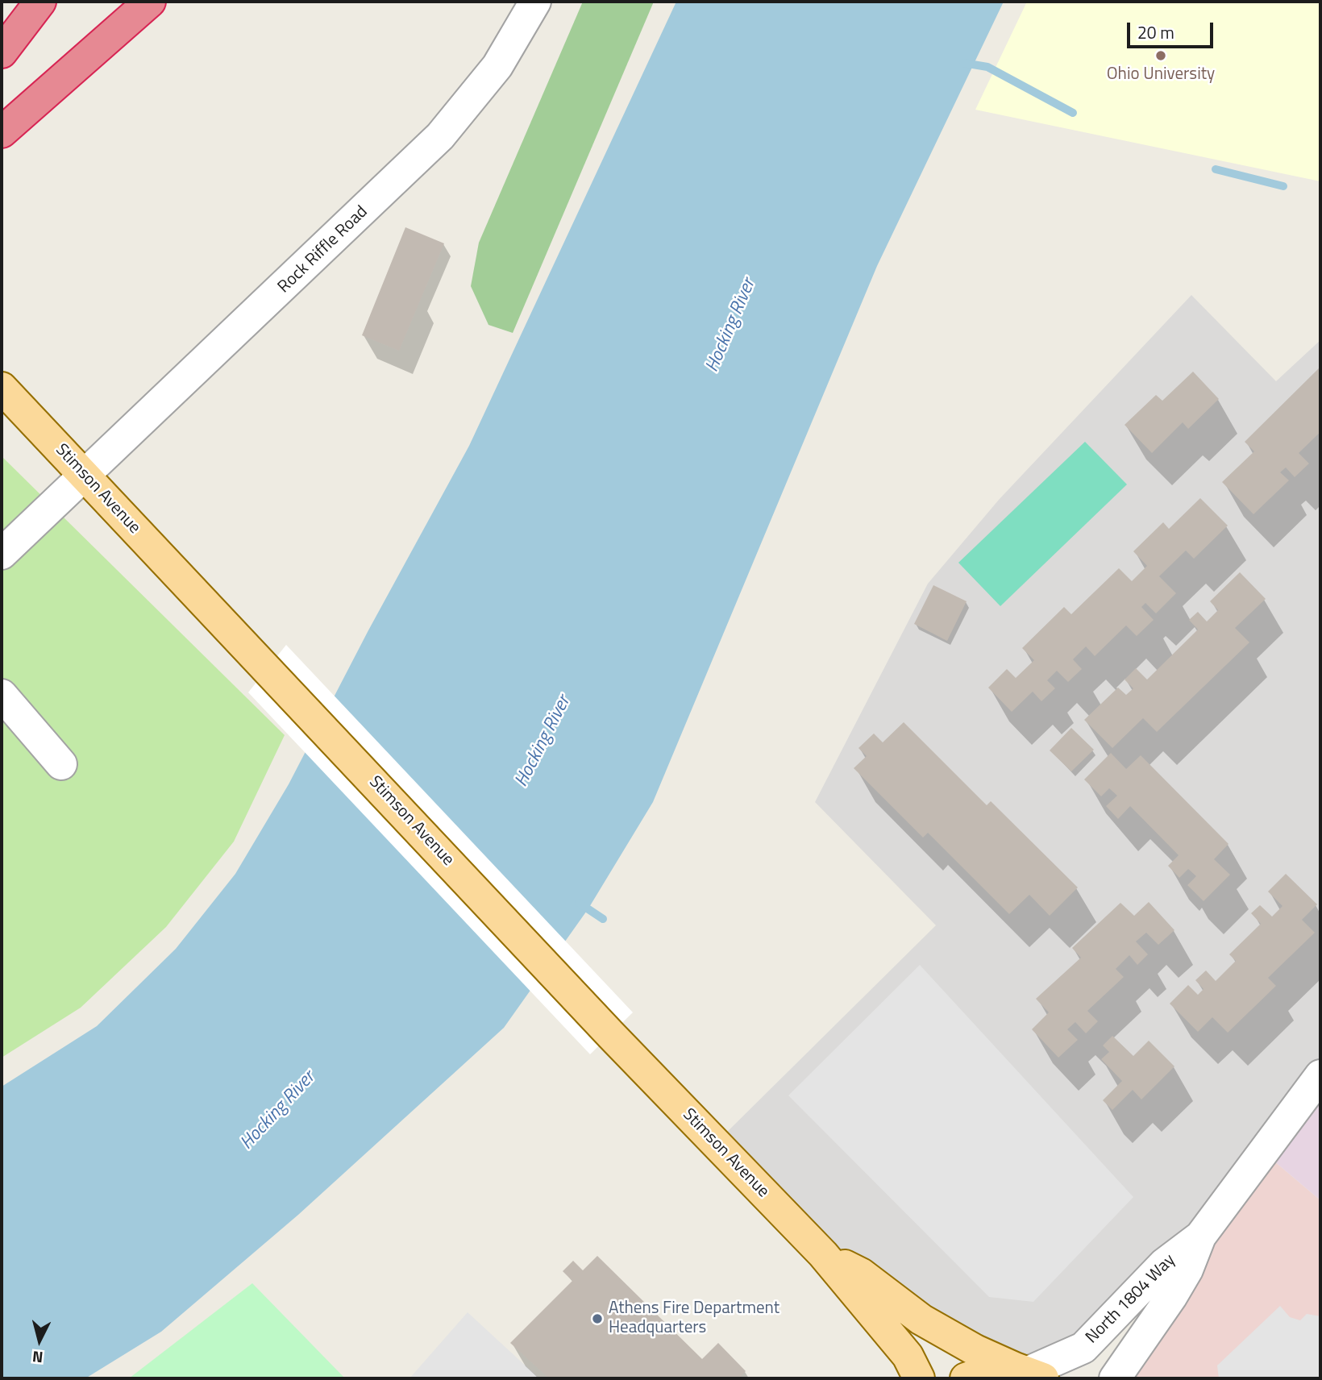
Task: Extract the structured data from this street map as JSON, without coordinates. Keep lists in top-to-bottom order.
{
  "streets": {
    "main road": ["Stimson Avenue"],
    "street": ["Rock Riffle Road", "North 1804 Way"]
  },
  "crossings": [
    ["Rock Riffle Road", "Stimson Avenue"],
    ["Stimson Avenue", "North 1804 Way"]
  ],
  "water": ["Hocking River"],
  "places": ["Ohio University", "Athens Fire Department Headquarters"],
  "scale_bar": "20 m",
  "north": "bottom"
}
